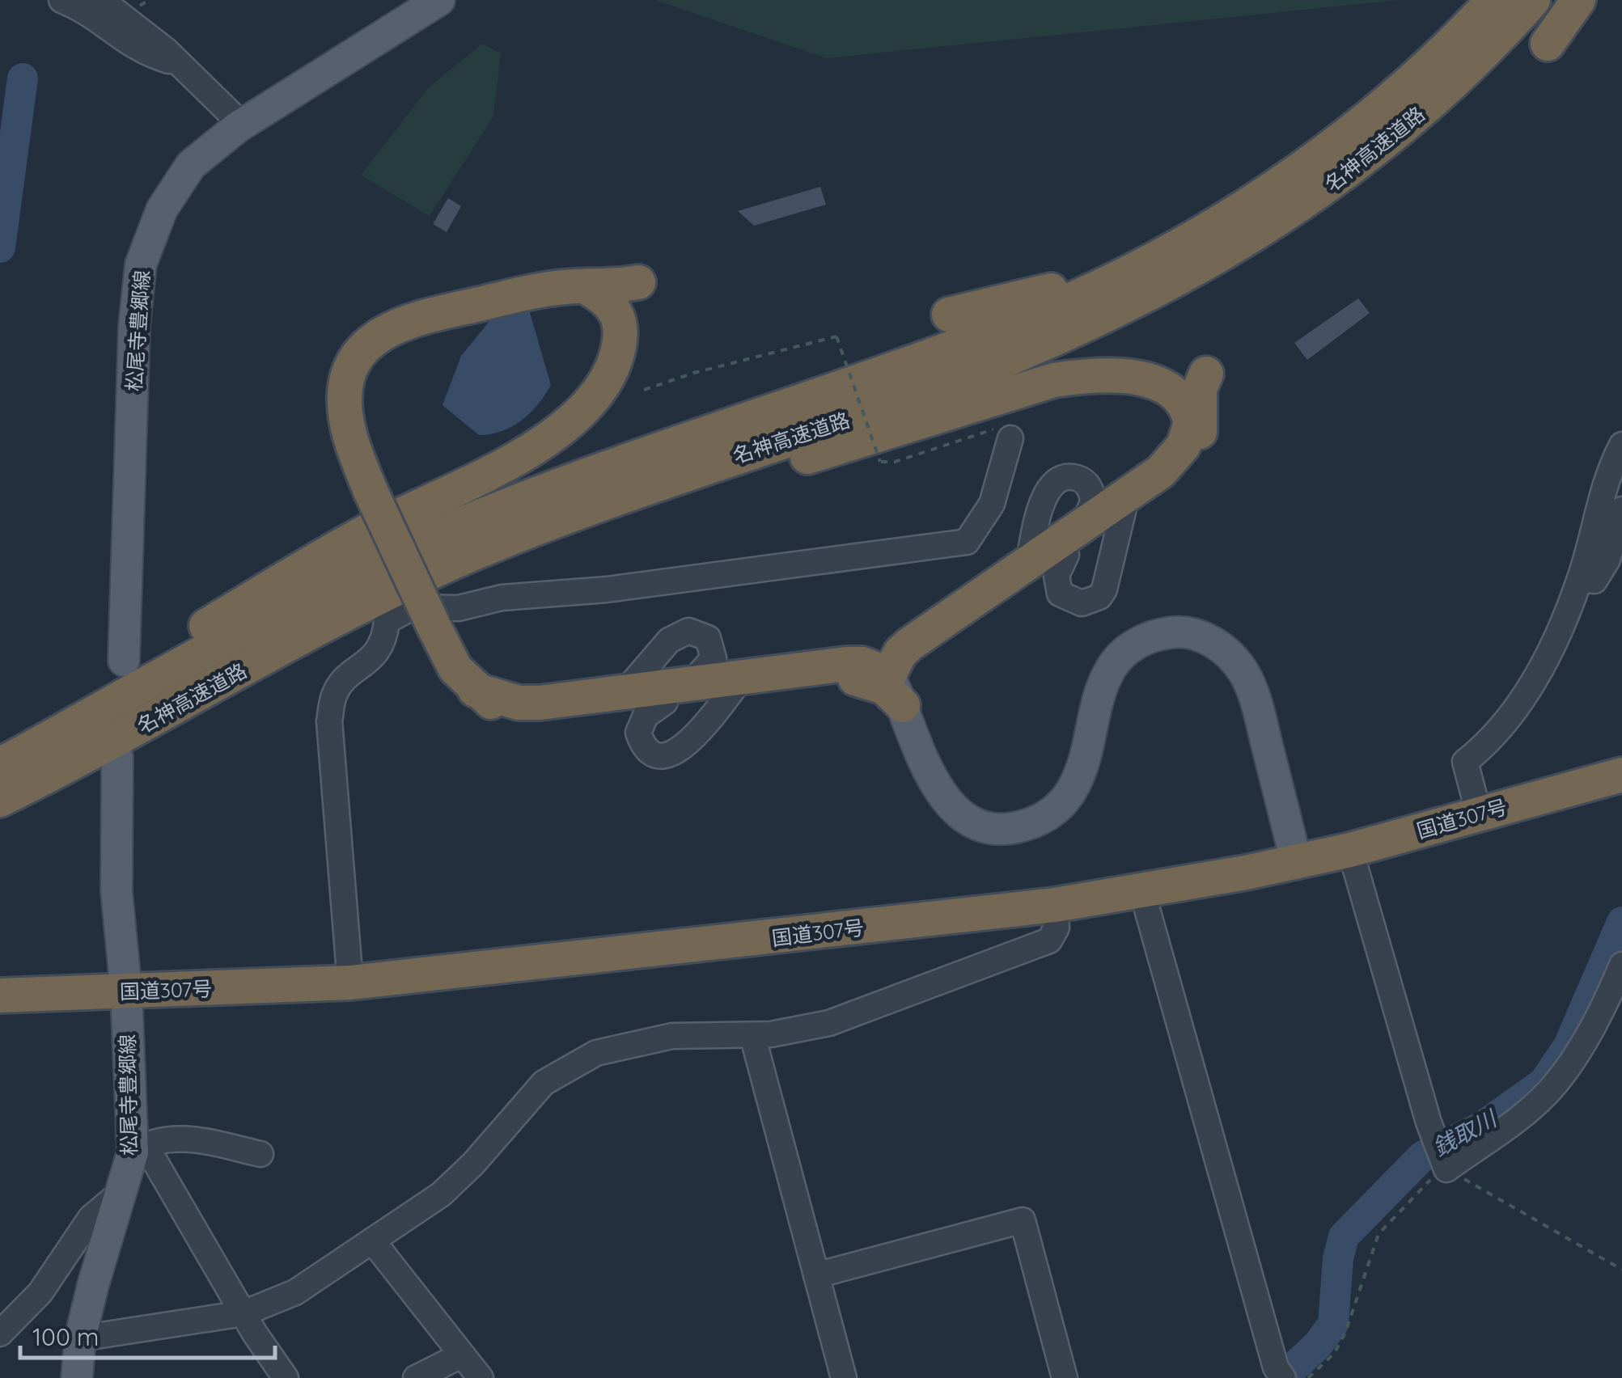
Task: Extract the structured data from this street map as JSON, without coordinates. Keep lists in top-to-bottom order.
{
  "streets": {
    "highway": ["名神高速道路", "国道307号"],
    "main road": ["松尾寺豊郷線"]
  },
  "crossings": [
    ["松尾寺豊郷線", "国道307号"]
  ],
  "water": ["銭取川"],
  "scale_bar": "100 m"
}
